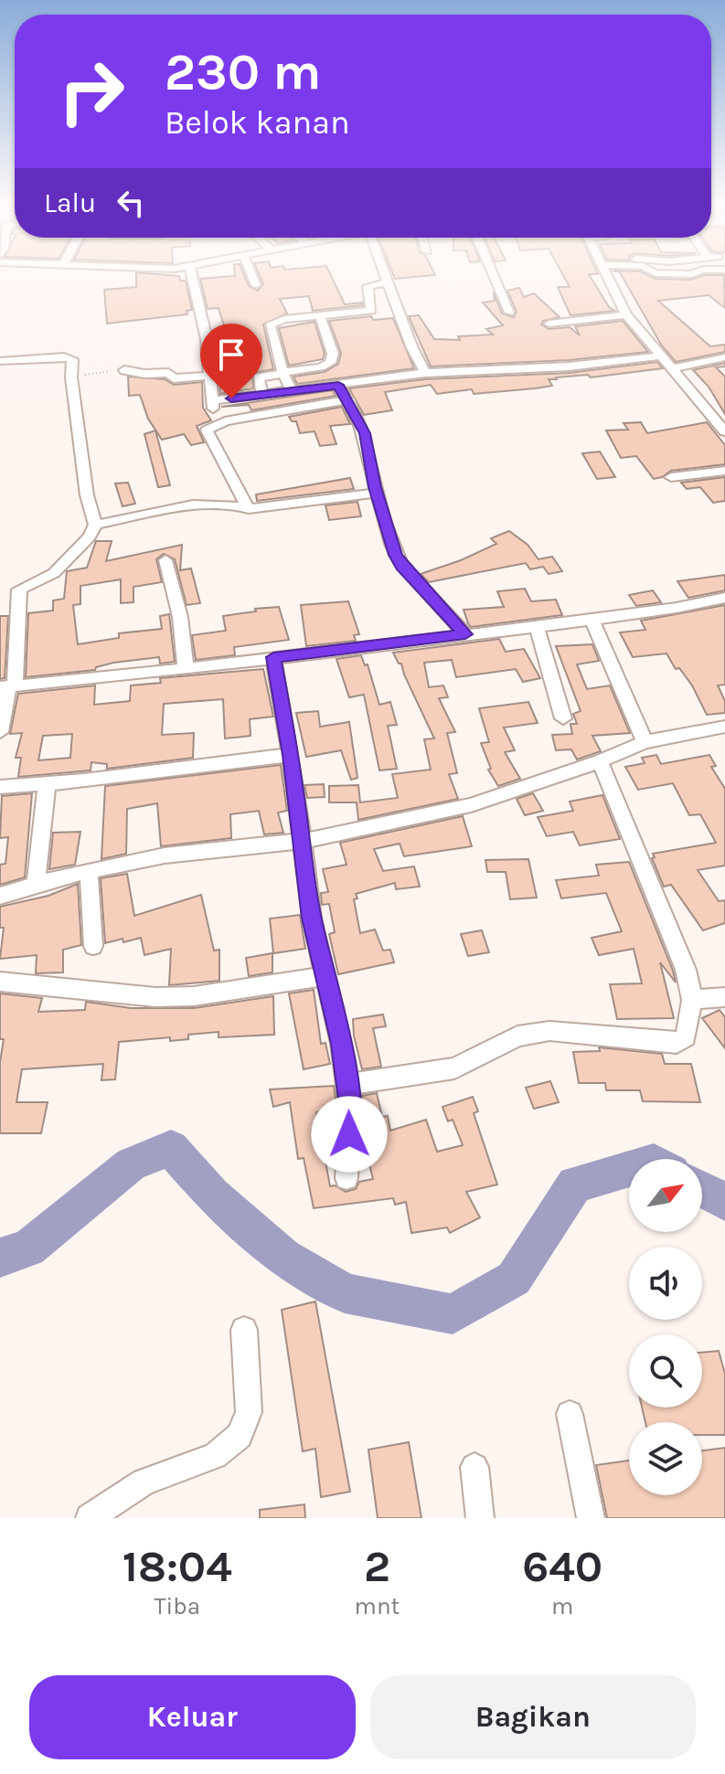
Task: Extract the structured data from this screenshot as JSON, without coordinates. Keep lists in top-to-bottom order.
{
  "north": "top right",
  "page": {
    "turn": ["230 m", "Belok kanan"],
    "then": "Lalu",
    "eta": [
      "18:04",
      "Tiba",
      "2",
      "mnt",
      "640",
      "m"
    ],
    "buttons": ["Keluar", "Bagikan"]
  }
}
